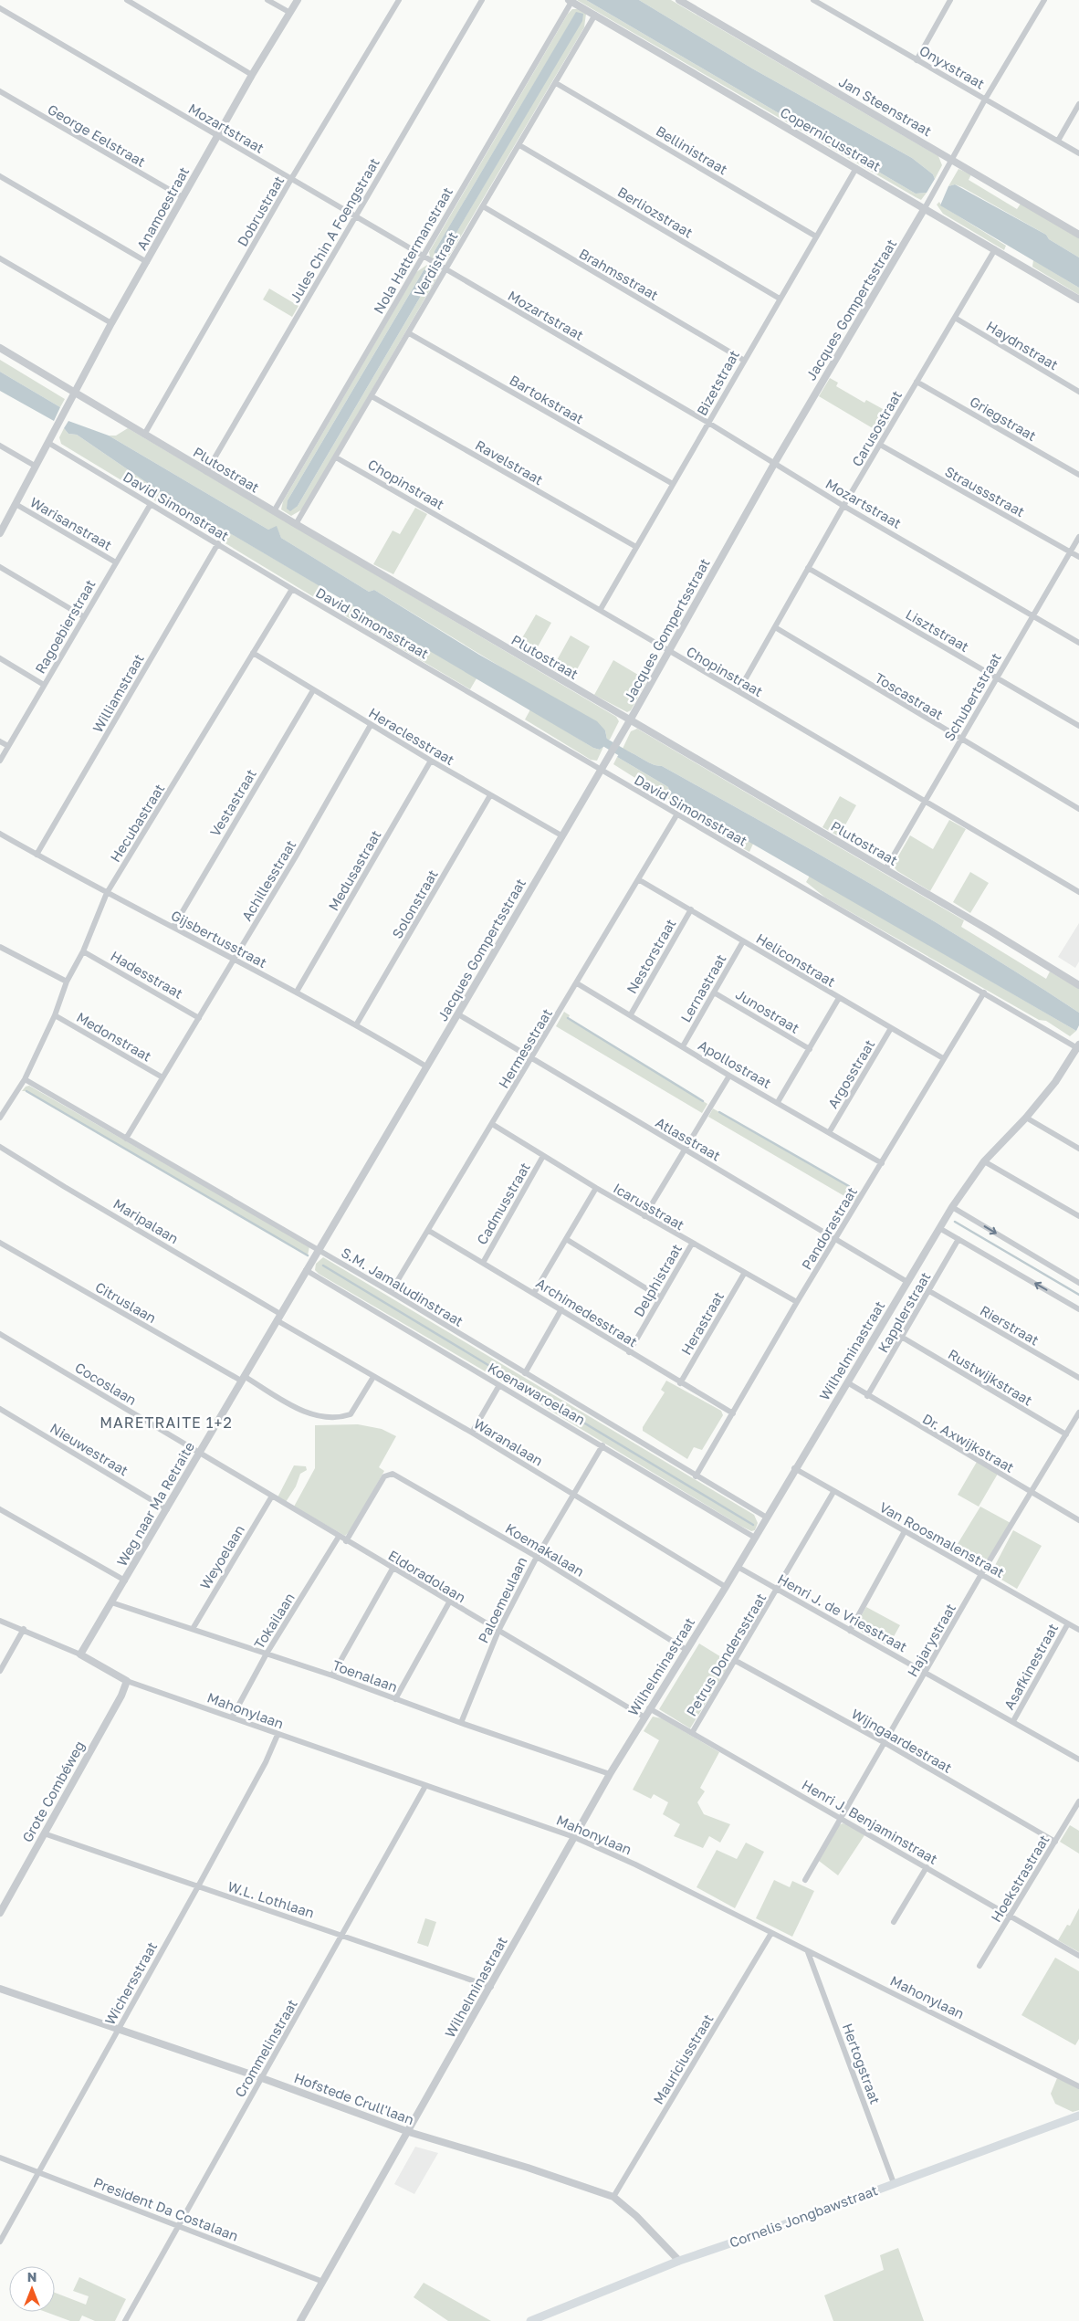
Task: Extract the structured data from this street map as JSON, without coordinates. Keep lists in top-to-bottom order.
{
  "streets": {
    "main road": ["Cornelis Jongbawstraat"],
    "street": [
      "Onyxstraat",
      "Jan Steenstraat",
      "Mozartstraat",
      "George Eelstraat",
      "Copernicusstraat",
      "Bellinistraat",
      "Anamoestraat",
      "Dobrustraat",
      "Berliozstraat",
      "Jules Chin A Foengstraat",
      "Nola Hattermanstraat",
      "Verdistraat",
      "Brahmsstraat",
      "Jacques Gompertsstraat",
      "Haydnstraat",
      "Bizetstraat",
      "Bartokstraat",
      "Griegstraat",
      "Carusostraat",
      "Ravelstraat",
      "Plutostraat",
      "Chopinstraat",
      "Straussstraat",
      "David Simonstraat",
      "Warisanstraat",
      "David Simonsstraat",
      "Ragoebierstraat",
      "Lisztstraat",
      "Williamstraat",
      "Toscastraat",
      "Schubertstraat",
      "Heraclesstraat",
      "Vestastraat",
      "Hecubastraat",
      "Medusastraat",
      "Achillesstraat",
      "Solonstraat",
      "Gijsbertusstraat",
      "Nestorstraat",
      "Heliconstraat",
      "Hadesstraat",
      "Lernastraat",
      "Junostraat",
      "Medonstraat",
      "Hermesstraat",
      "Apollostraat",
      "Argosstraat",
      "Atlasstraat",
      "Cadmusstraat",
      "Icarusstraat",
      "Maripalaan",
      "Pandorastraat",
      "Delphistraat",
      "S.M. Jamaludinstraat",
      "Citruslaan",
      "Archimedesstraat",
      "Kapplerstraat",
      "Herastraat",
      "Rierstraat",
      "Wilhelminastraat",
      "Rustwijkstraat",
      "Cocoslaan",
      "Koenawaroelaan",
      "Waranalaan",
      "Dr. Axwijkstraat",
      "Nieuwestraat",
      "Weg naar Ma Retraite",
      "Van Roosmalenstraat",
      "Koemakalaan",
      "Weyoelaan",
      "Eldoradolaan",
      "Paloemeulaan",
      "Henri J. de Vriesstraat",
      "Tokailaan",
      "Hajarystraat",
      "Petrus Dondersstraat",
      "Asafkinestraat",
      "Toenalaan",
      "Mahonylaan",
      "Wijngaardestraat",
      "Grote Combéweg",
      "Henri J. Benjaminstraat",
      "Hoekstrastraat",
      "W.L. Lothlaan",
      "Wichersstraat",
      "Crommelinstraat",
      "Mauriciusstraat",
      "Hertogstraat",
      "Hofstede Crull'laan",
      "President Da Costalaan"
    ]
  },
  "crossings": [
    ["Onyxstraat", "Jacques Gompertsstraat"],
    ["Jan Steenstraat", "Jacques Gompertsstraat"],
    ["Mozartstraat", "Anamoestraat"],
    ["Mozartstraat", "Dobrustraat"],
    ["Mozartstraat", "Jules Chin A Foengstraat"],
    ["Mozartstraat", "Nola Hattermanstraat"],
    ["Mozartstraat", "Verdistraat"],
    ["Mozartstraat", "Jacques Gompertsstraat"],
    ["Mozartstraat", "Bizetstraat"],
    ["Mozartstraat", "Carusostraat"],
    ["Mozartstraat", "Schubertstraat"],
    ["George Eelstraat", "Anamoestraat"],
    ["Copernicusstraat", "Nola Hattermanstraat"],
    ["Copernicusstraat", "Verdistraat"],
    ["Copernicusstraat", "Jacques Gompertsstraat"],
    ["Copernicusstraat", "Bizetstraat"],
    ["Copernicusstraat", "Carusostraat"],
    ["Bellinistraat", "Verdistraat"],
    ["Bellinistraat", "Bizetstraat"],
    ["Anamoestraat", "Plutostraat"],
    ["Anamoestraat", "David Simonstraat"],
    ["Anamoestraat", "Warisanstraat"],
    ["Dobrustraat", "Plutostraat"],
    ["Berliozstraat", "Verdistraat"],
    ["Berliozstraat", "Bizetstraat"],
    ["Jules Chin A Foengstraat", "Plutostraat"],
    ["Nola Hattermanstraat", "Plutostraat"],
    ["Verdistraat", "Brahmsstraat"],
    ["Verdistraat", "Bartokstraat"],
    ["Verdistraat", "Ravelstraat"],
    ["Verdistraat", "Plutostraat"],
    ["Verdistraat", "Chopinstraat"],
    ["Brahmsstraat", "Bizetstraat"],
    ["Jacques Gompertsstraat", "Plutostraat"],
    ["Jacques Gompertsstraat", "Chopinstraat"],
    ["Jacques Gompertsstraat", "David Simonsstraat"],
    ["Jacques Gompertsstraat", "Heraclesstraat"],
    ["Jacques Gompertsstraat", "Gijsbertusstraat"],
    ["Jacques Gompertsstraat", "Atlasstraat"],
    ["Jacques Gompertsstraat", "S.M. Jamaludinstraat"],
    ["Jacques Gompertsstraat", "Koenawaroelaan"],
    ["Jacques Gompertsstraat", "Weg naar Ma Retraite"],
    ["Haydnstraat", "Carusostraat"],
    ["Bizetstraat", "Bartokstraat"],
    ["Bizetstraat", "Ravelstraat"],
    ["Bizetstraat", "Chopinstraat"],
    ["Griegstraat", "Carusostraat"],
    ["Carusostraat", "Chopinstraat"],
    ["Carusostraat", "Straussstraat"],
    ["Carusostraat", "Lisztstraat"],
    ["Carusostraat", "Toscastraat"],
    ["Plutostraat", "Schubertstraat"],
    ["Chopinstraat", "Schubertstraat"],
    ["Straussstraat", "Schubertstraat"],
    ["David Simonstraat", "David Simonsstraat"],
    ["David Simonstraat", "Ragoebierstraat"],
    ["David Simonstraat", "Williamstraat"],
    ["David Simonstraat", "Hecubastraat"],
    ["Warisanstraat", "Ragoebierstraat"],
    ["David Simonsstraat", "Hecubastraat"],
    ["David Simonsstraat", "Hermesstraat"],
    ["David Simonsstraat", "Pandorastraat"],
    ["David Simonsstraat", "Wilhelminastraat"],
    ["Lisztstraat", "Schubertstraat"],
    ["Williamstraat", "Gijsbertusstraat"],
    ["Toscastraat", "Schubertstraat"],
    ["Heraclesstraat", "Vestastraat"],
    ["Heraclesstraat", "Hecubastraat"],
    ["Heraclesstraat", "Medusastraat"],
    ["Heraclesstraat", "Achillesstraat"],
    ["Heraclesstraat", "Solonstraat"],
    ["Vestastraat", "Gijsbertusstraat"],
    ["Hecubastraat", "Gijsbertusstraat"],
    ["Hecubastraat", "Hadesstraat"],
    ["Hecubastraat", "Medonstraat"],
    ["Hecubastraat", "S.M. Jamaludinstraat"],
    ["Medusastraat", "Gijsbertusstraat"],
    ["Achillesstraat", "Gijsbertusstraat"],
    ["Achillesstraat", "Hadesstraat"],
    ["Achillesstraat", "Medonstraat"],
    ["Achillesstraat", "S.M. Jamaludinstraat"],
    ["Solonstraat", "Gijsbertusstraat"],
    ["Nestorstraat", "Heliconstraat"],
    ["Nestorstraat", "Apollostraat"],
    ["Heliconstraat", "Lernastraat"],
    ["Heliconstraat", "Hermesstraat"],
    ["Heliconstraat", "Argosstraat"],
    ["Heliconstraat", "Pandorastraat"],
    ["Lernastraat", "Junostraat"],
    ["Lernastraat", "Apollostraat"],
    ["Hermesstraat", "Apollostraat"],
    ["Hermesstraat", "Atlasstraat"],
    ["Hermesstraat", "Icarusstraat"],
    ["Hermesstraat", "S.M. Jamaludinstraat"],
    ["Hermesstraat", "Archimedesstraat"],
    ["Apollostraat", "Argosstraat"],
    ["Apollostraat", "Pandorastraat"],
    ["Atlasstraat", "Pandorastraat"],
    ["Atlasstraat", "Wilhelminastraat"],
    ["Cadmusstraat", "Icarusstraat"],
    ["Cadmusstraat", "Archimedesstraat"],
    ["Icarusstraat", "Pandorastraat"],
    ["Icarusstraat", "Delphistraat"],
    ["Icarusstraat", "Herastraat"],
    ["Maripalaan", "Waranalaan"],
    ["Maripalaan", "Weg naar Ma Retraite"],
    ["Pandorastraat", "S.M. Jamaludinstraat"],
    ["Pandorastraat", "Archimedesstraat"],
    ["Delphistraat", "Archimedesstraat"],
    ["S.M. Jamaludinstraat", "Wilhelminastraat"],
    ["Citruslaan", "Waranalaan"],
    ["Citruslaan", "Weg naar Ma Retraite"],
    ["Archimedesstraat", "Herastraat"],
    ["Kapplerstraat", "Rierstraat"],
    ["Kapplerstraat", "Rustwijkstraat"],
    ["Kapplerstraat", "Dr. Axwijkstraat"],
    ["Wilhelminastraat", "Koenawaroelaan"],
    ["Wilhelminastraat", "Waranalaan"],
    ["Wilhelminastraat", "Dr. Axwijkstraat"],
    ["Wilhelminastraat", "Van Roosmalenstraat"],
    ["Wilhelminastraat", "Koemakalaan"],
    ["Wilhelminastraat", "Eldoradolaan"],
    ["Wilhelminastraat", "Henri J. de Vriesstraat"],
    ["Wilhelminastraat", "Toenalaan"],
    ["Wilhelminastraat", "Mahonylaan"],
    ["Wilhelminastraat", "Henri J. Benjaminstraat"],
    ["Wilhelminastraat", "W.L. Lothlaan"],
    ["Wilhelminastraat", "Hofstede Crull'laan"],
    ["Wilhelminastraat", "President Da Costalaan"],
    ["Rustwijkstraat", "Hajarystraat"],
    ["Cocoslaan", "Weg naar Ma Retraite"],
    ["Cocoslaan", "Eldoradolaan"],
    ["Koenawaroelaan", "Weg naar Ma Retraite"],
    ["Koenawaroelaan", "Paloemeulaan"],
    ["Waranalaan", "Weg naar Ma Retraite"],
    ["Waranalaan", "Paloemeulaan"],
    ["Dr. Axwijkstraat", "Hajarystraat"],
    ["Nieuwestraat", "Weg naar Ma Retraite"],
    ["Weg naar Ma Retraite", "Eldoradolaan"],
    ["Weg naar Ma Retraite", "Toenalaan"],
    ["Weg naar Ma Retraite", "Mahonylaan"],
    ["Van Roosmalenstraat", "Hajarystraat"],
    ["Van Roosmalenstraat", "Petrus Dondersstraat"],
    ["Van Roosmalenstraat", "Asafkinestraat"],
    ["Koemakalaan", "Eldoradolaan"],
    ["Koemakalaan", "Paloemeulaan"],
    ["Weyoelaan", "Eldoradolaan"],
    ["Weyoelaan", "Toenalaan"],
    ["Eldoradolaan", "Paloemeulaan"],
    ["Eldoradolaan", "Tokailaan"],
    ["Paloemeulaan", "Toenalaan"],
    ["Henri J. de Vriesstraat", "Hajarystraat"],
    ["Henri J. de Vriesstraat", "Petrus Dondersstraat"],
    ["Henri J. de Vriesstraat", "Asafkinestraat"],
    ["Tokailaan", "Toenalaan"],
    ["Tokailaan", "Mahonylaan"],
    ["Hajarystraat", "Wijngaardestraat"],
    ["Hajarystraat", "Henri J. Benjaminstraat"],
    ["Petrus Dondersstraat", "Wijngaardestraat"],
    ["Petrus Dondersstraat", "Henri J. Benjaminstraat"],
    ["Mahonylaan", "Grote Combéweg"],
    ["Mahonylaan", "Wichersstraat"],
    ["Mahonylaan", "Crommelinstraat"],
    ["Mahonylaan", "Mauriciusstraat"],
    ["Mahonylaan", "Hertogstraat"],
    ["Wijngaardestraat", "Hoekstrastraat"],
    ["Grote Combéweg", "W.L. Lothlaan"],
    ["Henri J. Benjaminstraat", "Hoekstrastraat"],
    ["W.L. Lothlaan", "Wichersstraat"],
    ["W.L. Lothlaan", "Crommelinstraat"],
    ["Wichersstraat", "Hofstede Crull'laan"],
    ["Wichersstraat", "President Da Costalaan"],
    ["Crommelinstraat", "Hofstede Crull'laan"],
    ["Crommelinstraat", "President Da Costalaan"],
    ["Mauriciusstraat", "Hofstede Crull'laan"],
    ["Hertogstraat", "Cornelis Jongbawstraat"],
    ["Hofstede Crull'laan", "Cornelis Jongbawstraat"]
  ],
  "districts": ["MARETRAITE 1+2"],
  "north": "top"
}
